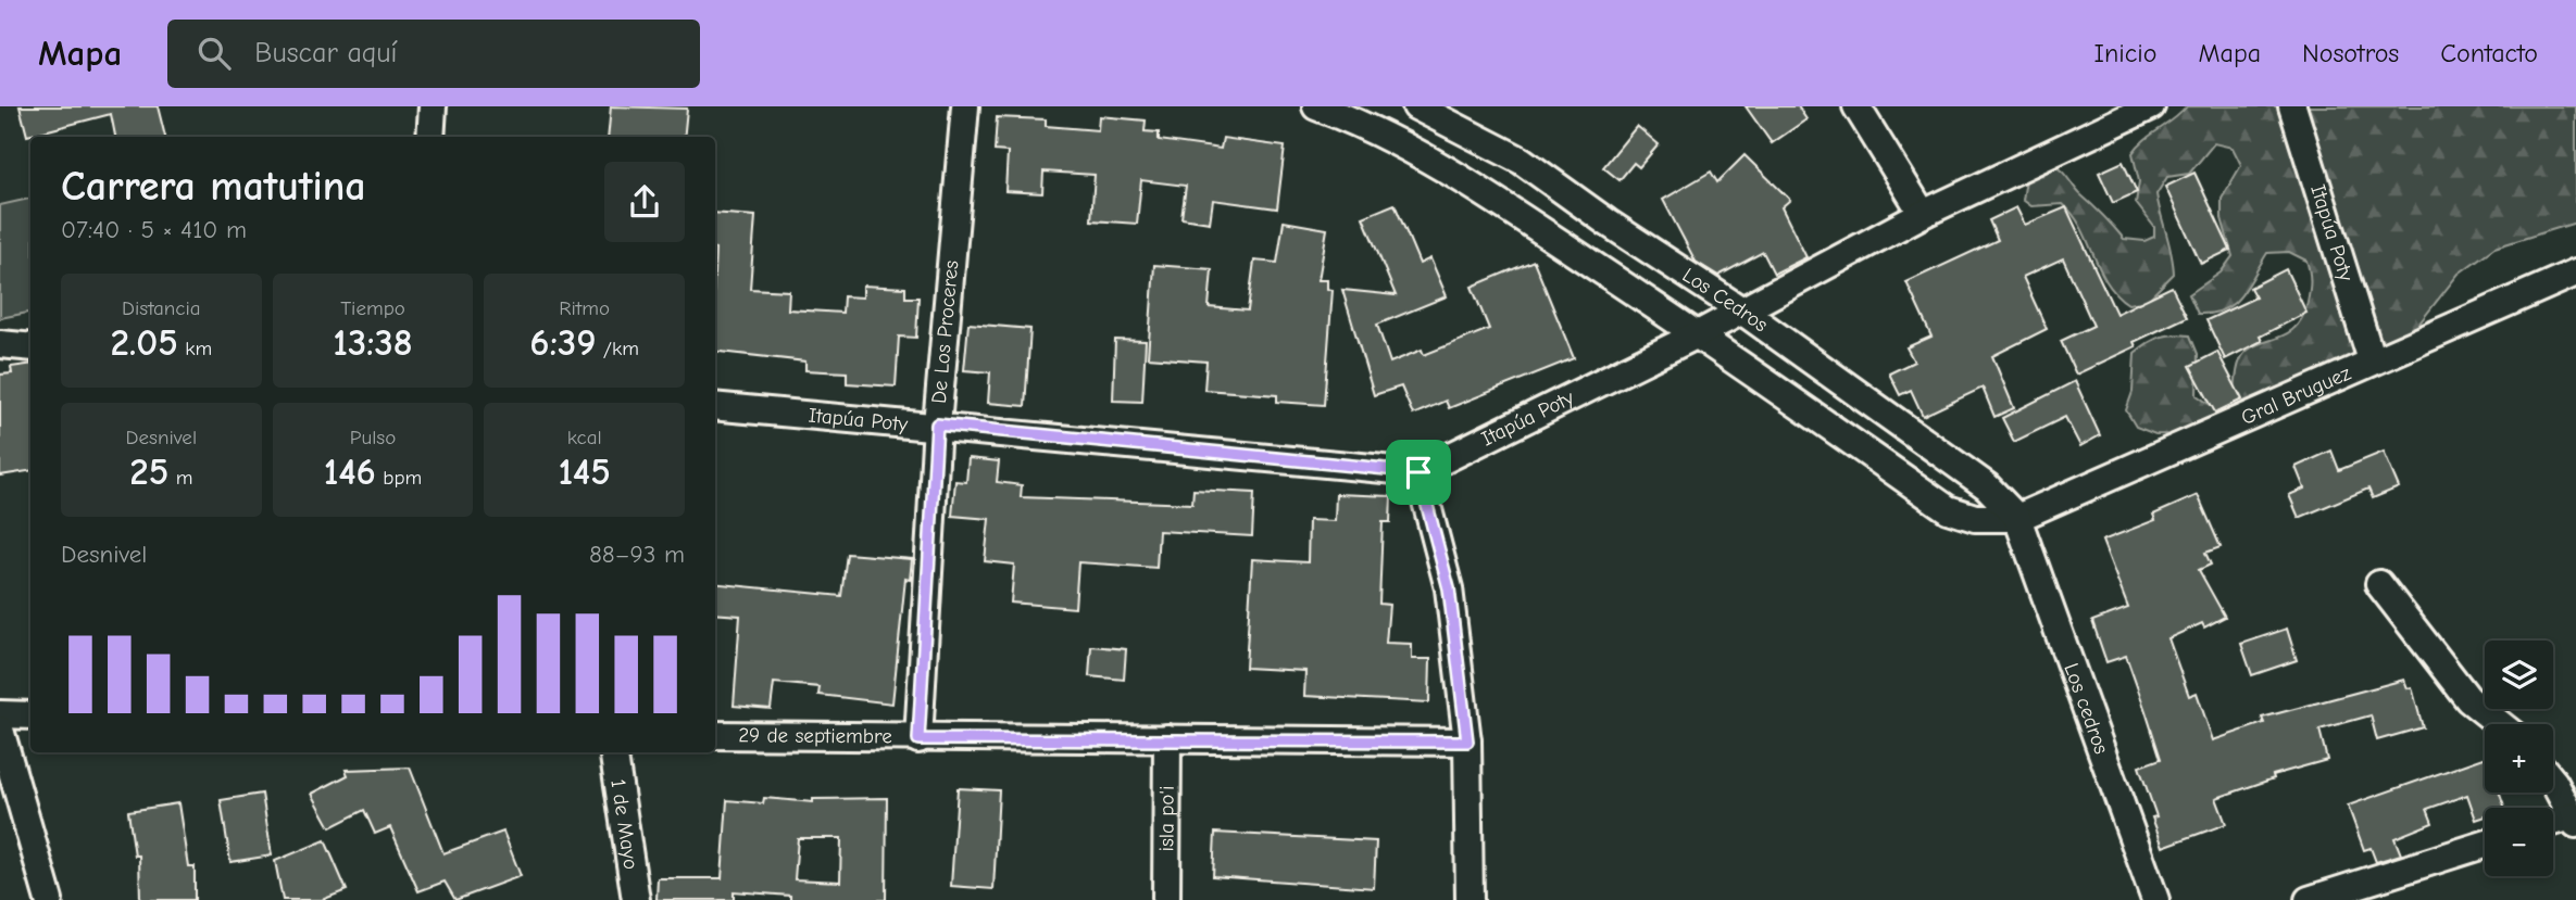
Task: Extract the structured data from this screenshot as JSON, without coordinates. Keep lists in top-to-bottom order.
{
  "streets": {
    "street": [
      "Itapúa Poty",
      "Los Cedros",
      "De Los Proceres",
      "Gral Bruguez",
      "Los cedros",
      "29 de septiembre",
      "isla po'i",
      "1 de Mayo"
    ]
  },
  "crossings": [
    ["Itapúa Poty", "Los Cedros"],
    ["Itapúa Poty", "De Los Proceres"],
    ["Itapúa Poty", "Gral Bruguez"],
    ["Los Cedros", "Gral Bruguez"],
    ["Los Cedros", "Los cedros"],
    ["De Los Proceres", "29 de septiembre"],
    ["Gral Bruguez", "Los cedros"],
    ["29 de septiembre", "isla po'i"]
  ],
  "page": {
    "header": "Mapa",
    "search": "Buscar aquí",
    "nav": [
      "Inicio",
      "Mapa",
      "Nosotros",
      "Contacto"
    ],
    "heading": ["Carrera matutina", "07:40 · 5 × 410 m"],
    "stats": [
      ["Distancia", "2.05 km"],
      ["Tiempo", "13:38"],
      ["Ritmo", "6:39 /km"],
      ["Desnivel", "25 m"],
      ["Pulso", "146 bpm"],
      ["kcal", "145"]
    ],
    "chart": ["Desnivel", "88–93 m"],
    "map_buttons": ["+", "−"]
  }
}
